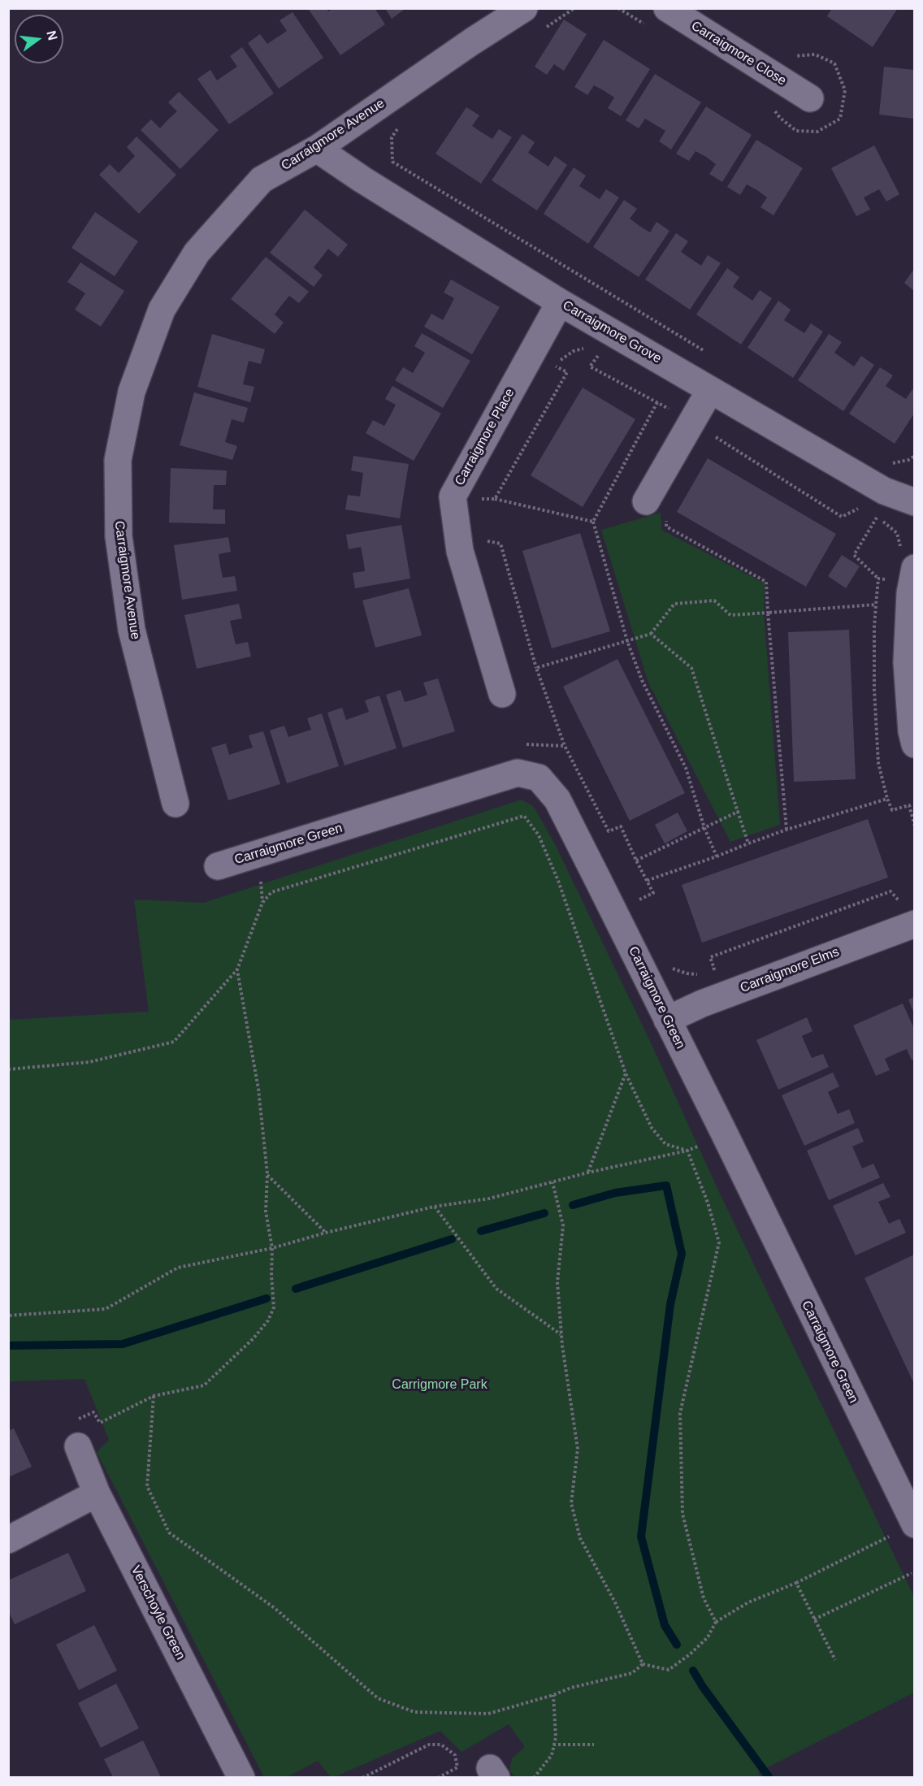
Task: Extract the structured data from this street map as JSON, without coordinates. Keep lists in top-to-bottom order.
{
  "streets": {
    "street": [
      "Carraigmore Close",
      "Carraigmore Avenue",
      "Carraigmore Grove",
      "Carraigmore Place",
      "Carraigmore Green",
      "Carraigmore Elms",
      "Verschoyle Green"
    ]
  },
  "crossings": [
    ["Carraigmore Avenue", "Carraigmore Grove"],
    ["Carraigmore Grove", "Carraigmore Place"],
    ["Carraigmore Green", "Carraigmore Elms"]
  ],
  "parks": ["Carrigmore Park"],
  "north": "right"
}
